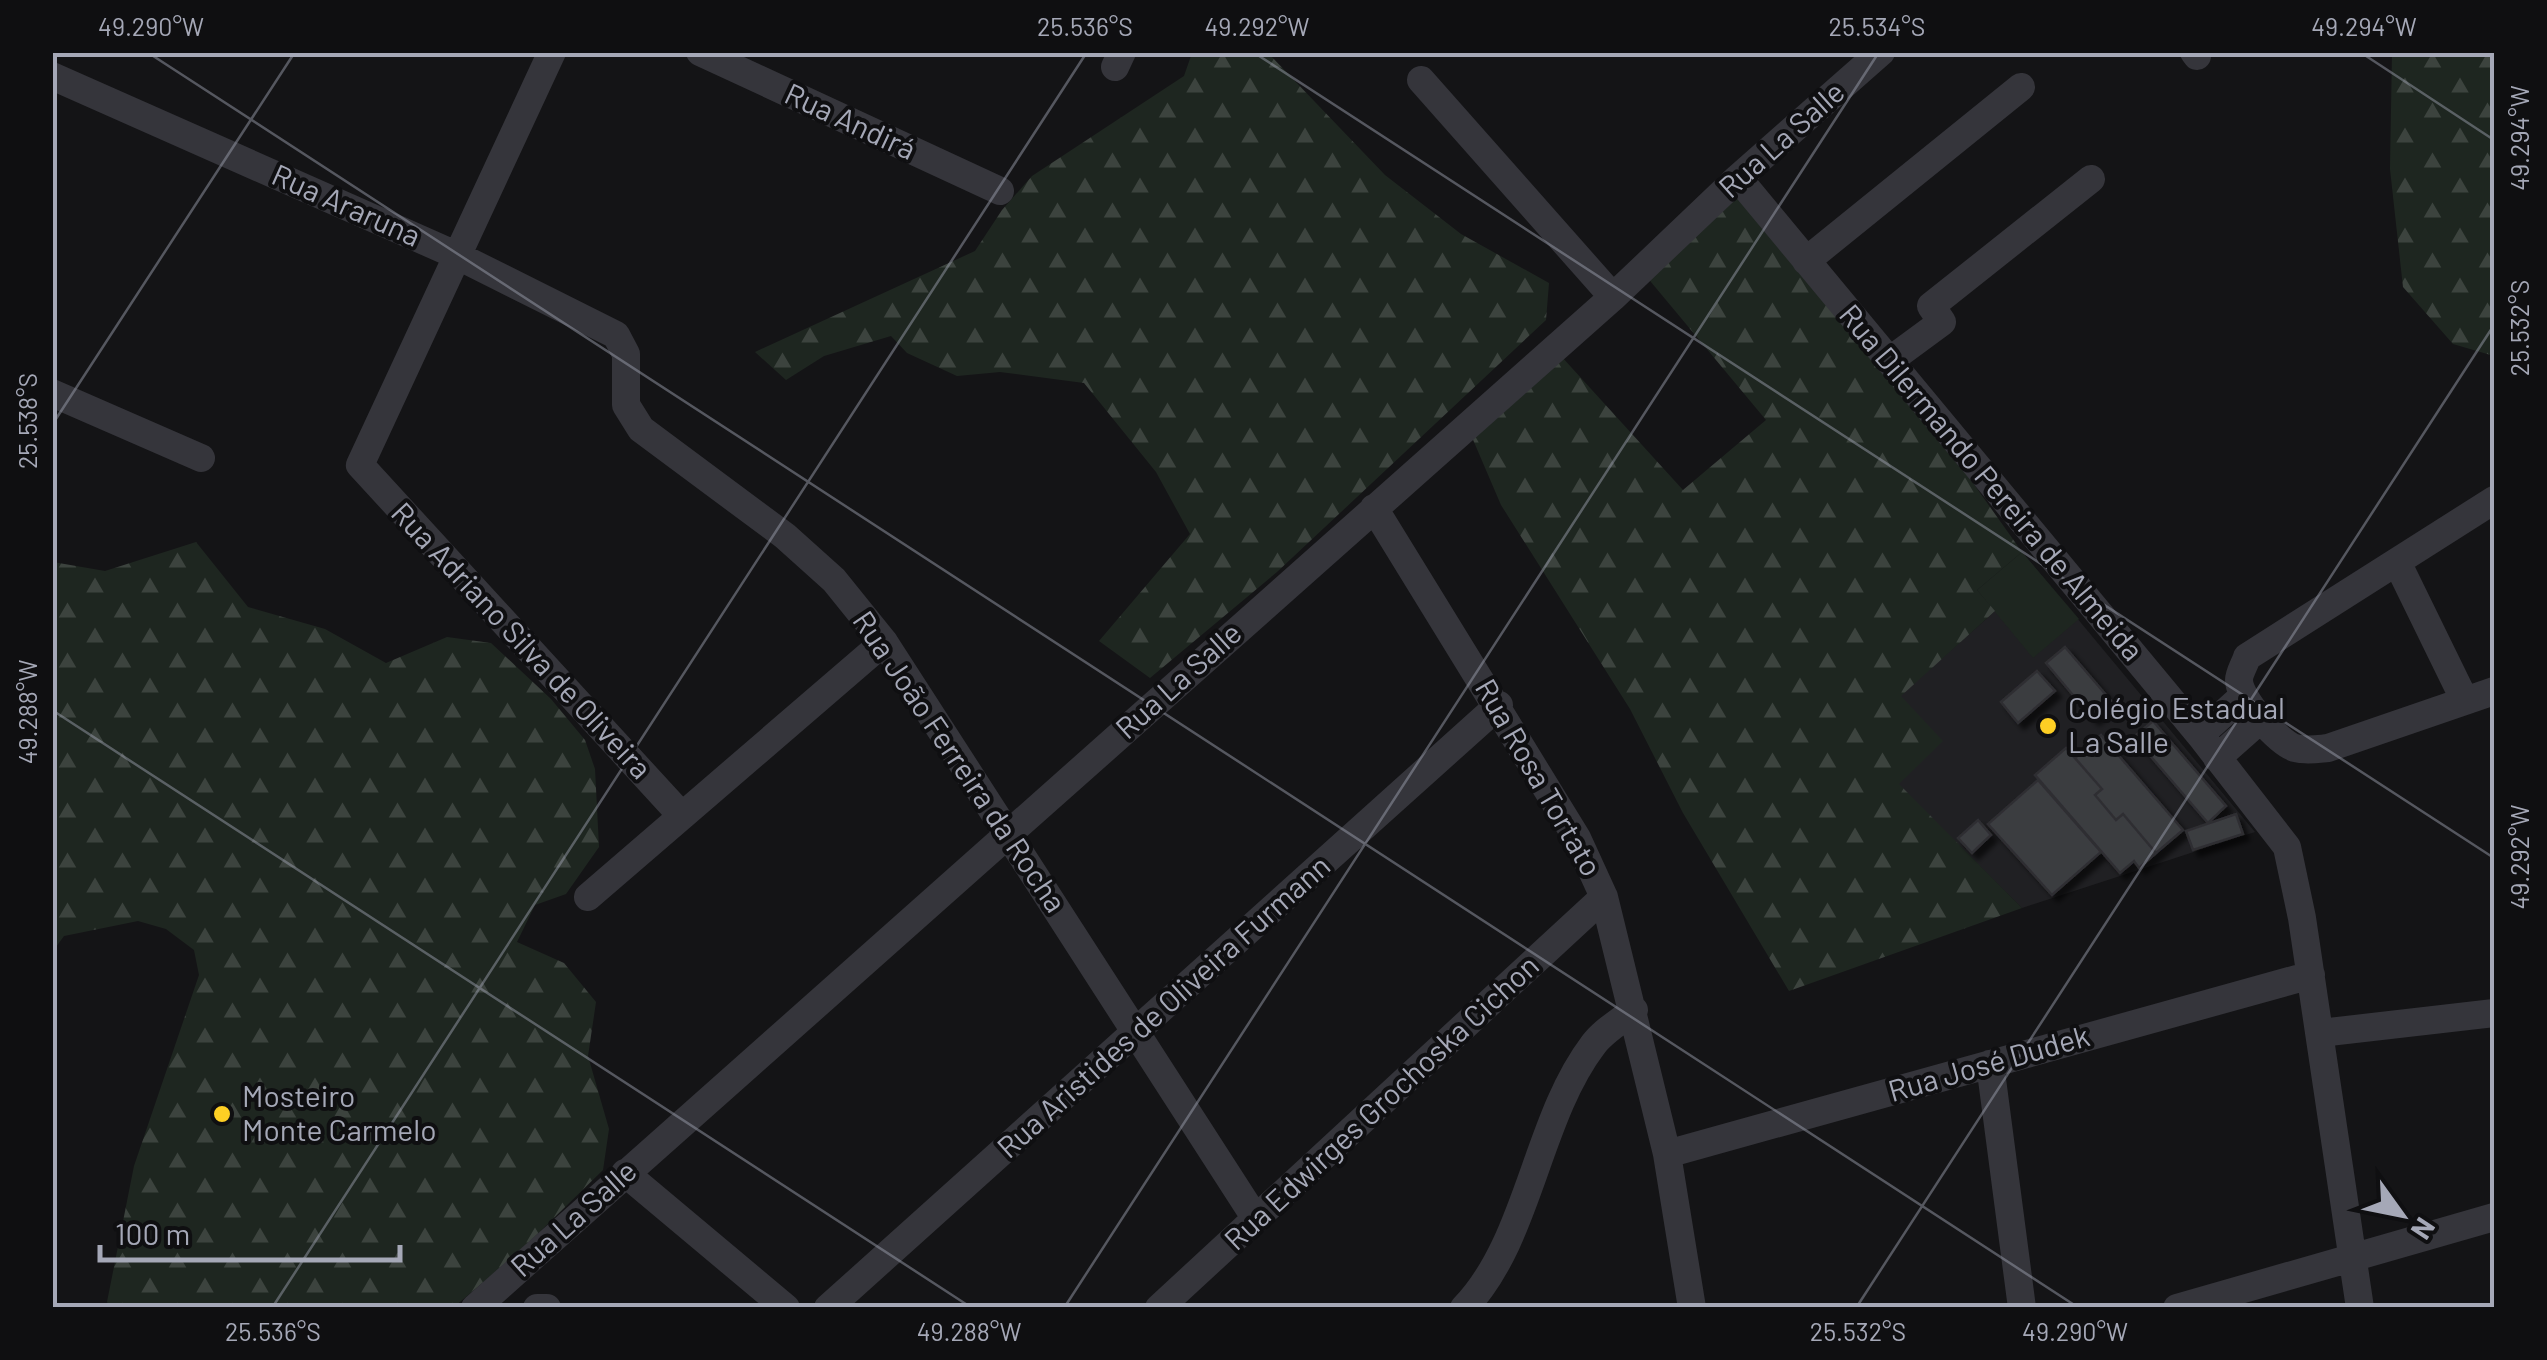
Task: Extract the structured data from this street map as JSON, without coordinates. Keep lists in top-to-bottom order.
{
  "streets": {
    "street": [
      "Rua Andirá",
      "Rua La Salle",
      "Rua Araruna",
      "Rua Dilermando Pereira de Almeida",
      "Rua Adriano Silva de Oliveira",
      "Rua João Ferreira da Rocha",
      "Rua Rosa Tortato",
      "Rua Aristides de Oliveira Furmann",
      "Rua José Dudek",
      "Rua Edwirges Grochoska Cichon"
    ]
  },
  "crossings": [
    ["Rua La Salle", "Rua Dilermando Pereira de Almeida"],
    ["Rua La Salle", "Rua João Ferreira da Rocha"],
    ["Rua La Salle", "Rua Rosa Tortato"],
    ["Rua Araruna", "Rua Adriano Silva de Oliveira"],
    ["Rua Araruna", "Rua João Ferreira da Rocha"],
    ["Rua Dilermando Pereira de Almeida", "Rua José Dudek"],
    ["Rua João Ferreira da Rocha", "Rua Aristides de Oliveira Furmann"],
    ["Rua João Ferreira da Rocha", "Rua Edwirges Grochoska Cichon"],
    ["Rua Rosa Tortato", "Rua Aristides de Oliveira Furmann"],
    ["Rua Rosa Tortato", "Rua José Dudek"],
    ["Rua Rosa Tortato", "Rua Edwirges Grochoska Cichon"]
  ],
  "places": ["Colégio Estadual La Salle", "Mosteiro Monte Carmelo"],
  "scale_bar": "100 m",
  "north": "bottom right",
  "coordinates": [
    "49.290°W",
    "25.536°S",
    "49.292°W",
    "25.534°S",
    "49.294°W",
    "25.532°S",
    "25.538°S",
    "49.288°W"
  ]
}
